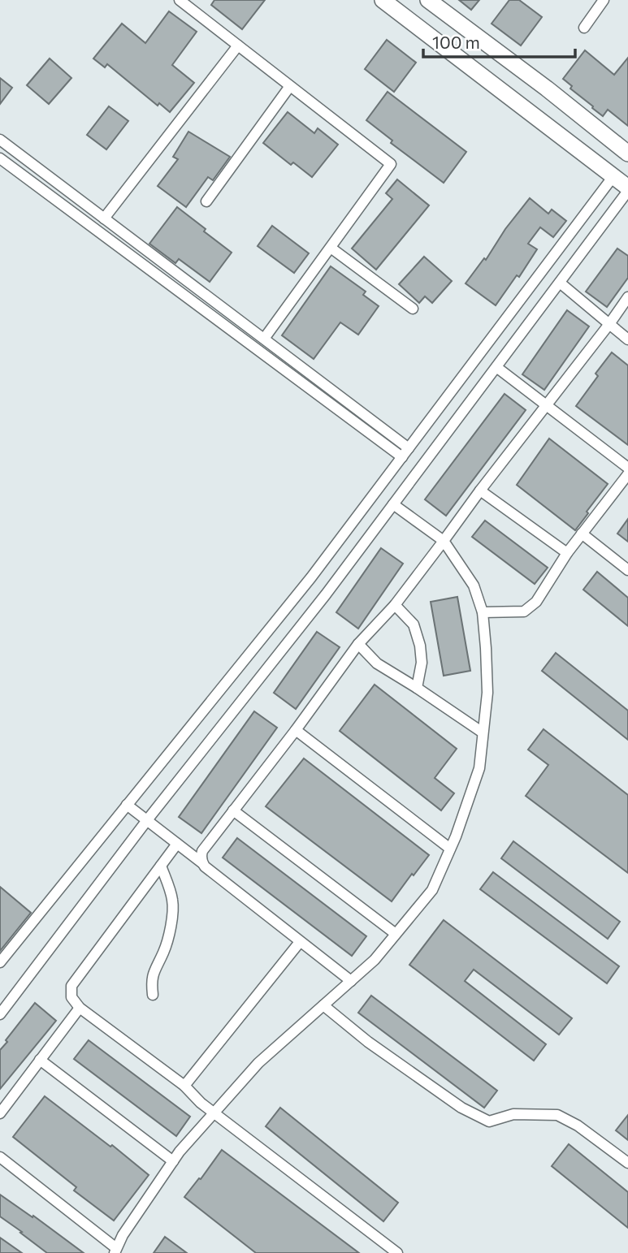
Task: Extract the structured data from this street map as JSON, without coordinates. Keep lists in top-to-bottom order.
{
  "scale_bar": "100 m"
}
